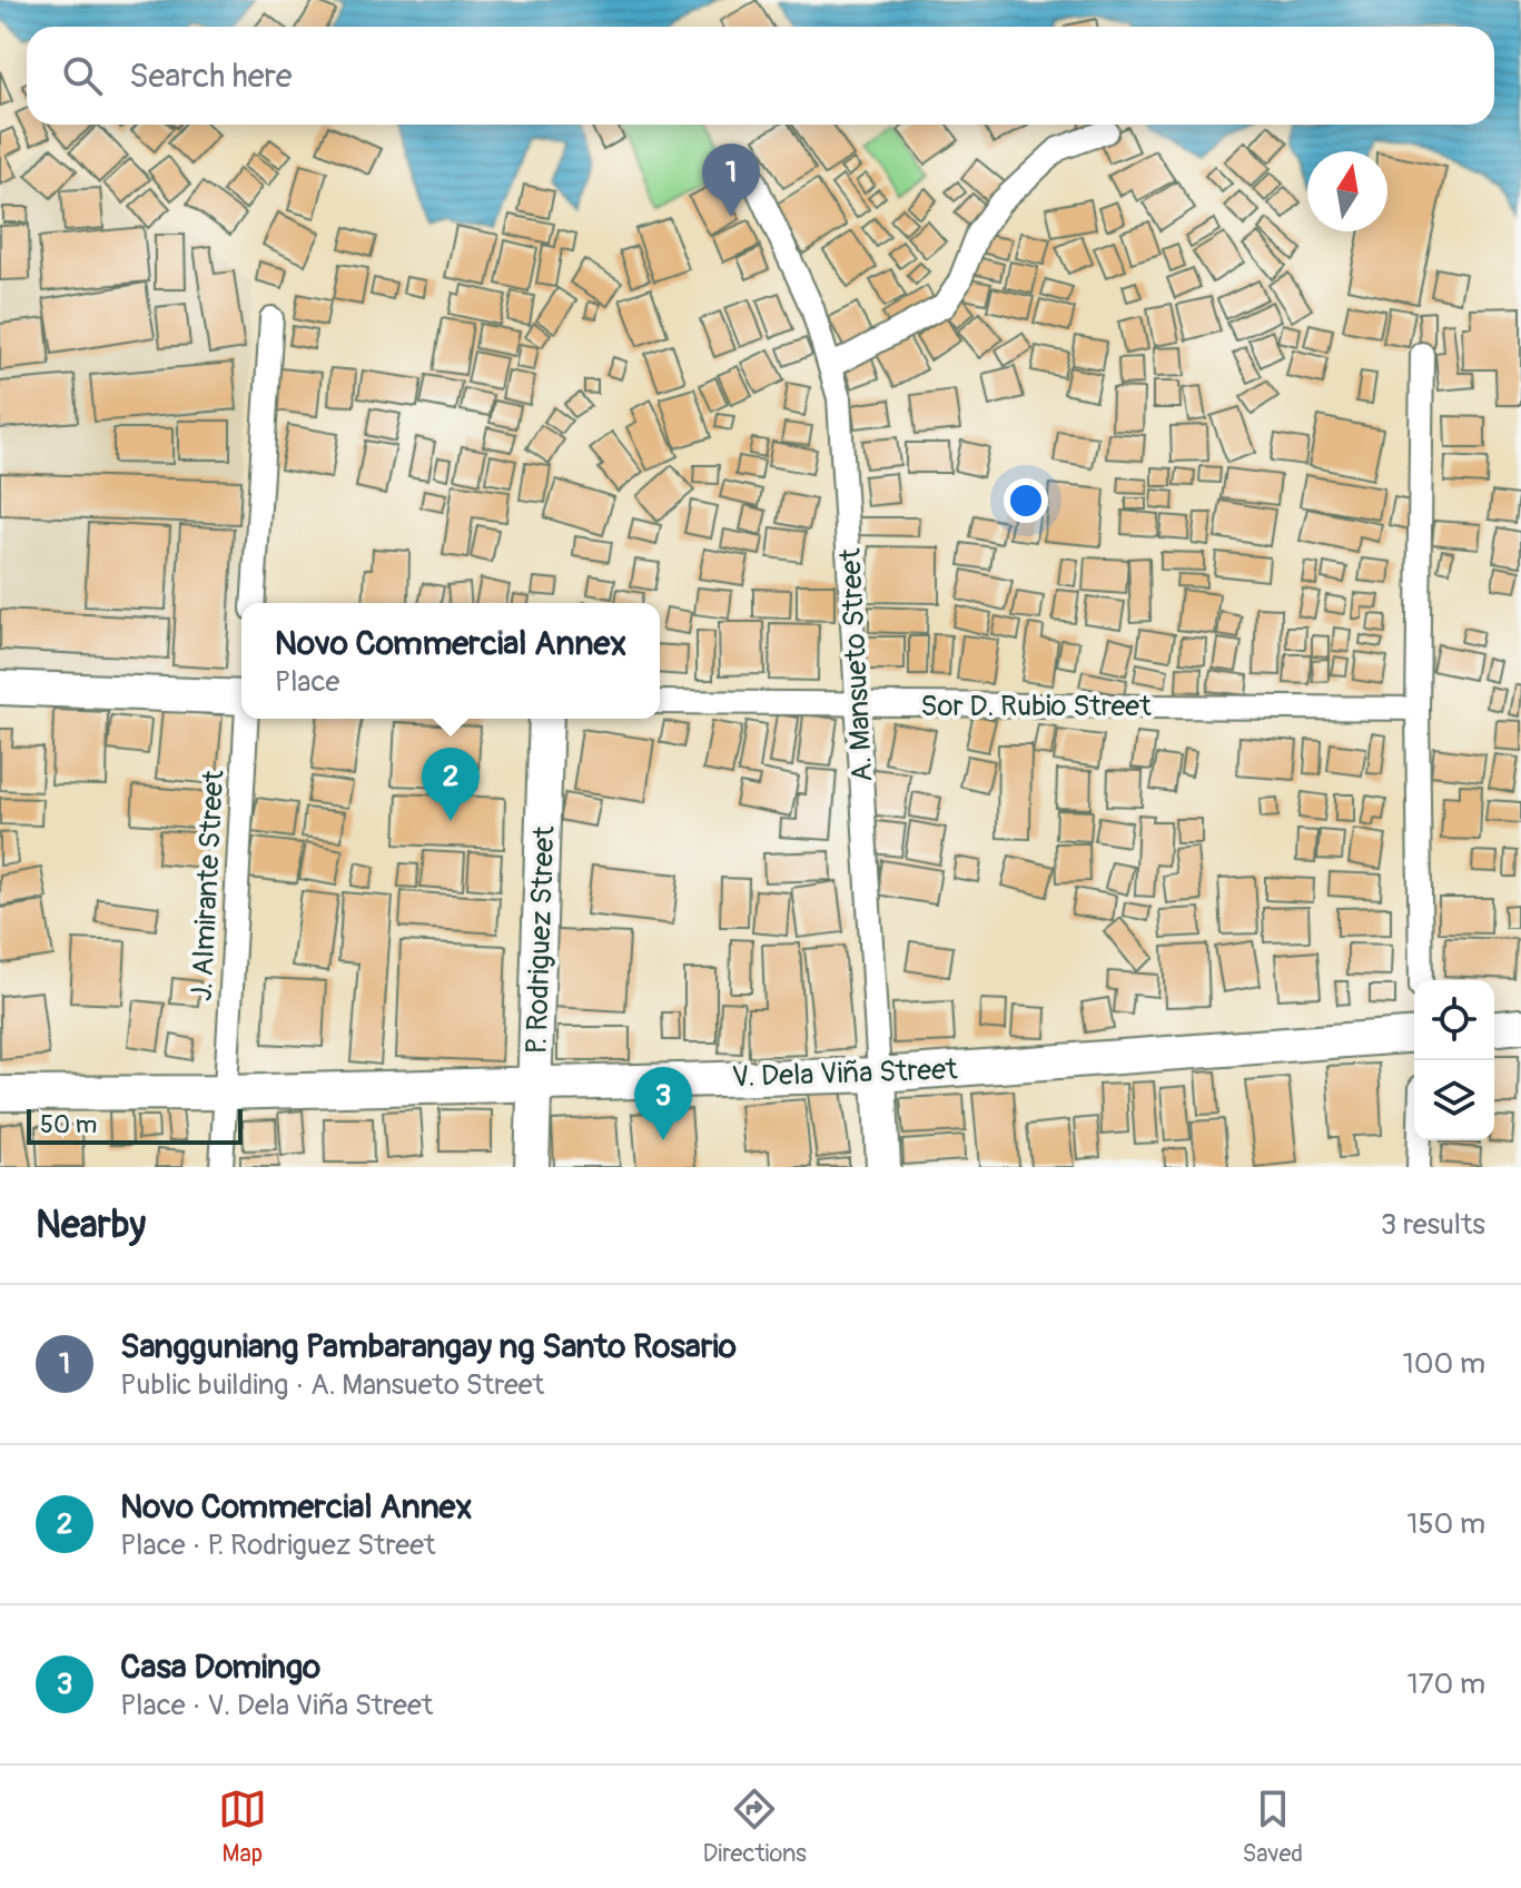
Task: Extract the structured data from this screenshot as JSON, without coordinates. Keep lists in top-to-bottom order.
{
  "streets": {
    "street": [
      "A. Mansueto Street",
      "Sor D. Rubio Street",
      "J. Almirante Street",
      "P. Rodriguez Street",
      "V. Dela Viña Street"
    ]
  },
  "crossings": [
    ["A. Mansueto Street", "Sor D. Rubio Street"],
    ["A. Mansueto Street", "V. Dela Viña Street"],
    ["J. Almirante Street", "V. Dela Viña Street"],
    ["P. Rodriguez Street", "V. Dela Viña Street"]
  ],
  "scale_bar": "50 m",
  "north": "top",
  "page": {
    "search": "Search here",
    "pins": ["1", "2", "3"],
    "popup": ["Novo Commercial Annex", "Place"],
    "scale": "50 m",
    "heading": ["Nearby", "3 results"],
    "list": [
      {
        "mark": "1",
        "name": "Sangguniang Pambarangay ng Santo Rosario",
        "note": "Public building · A. Mansueto Street",
        "value": "100 m"
      },
      {
        "mark": "2",
        "name": "Novo Commercial Annex",
        "note": "Place · P. Rodriguez Street",
        "value": "150 m"
      },
      {
        "mark": "3",
        "name": "Casa Domingo",
        "note": "Place · V. Dela Viña Street",
        "value": "170 m"
      }
    ],
    "nav": ["Map", "Directions", "Saved"]
  }
}
